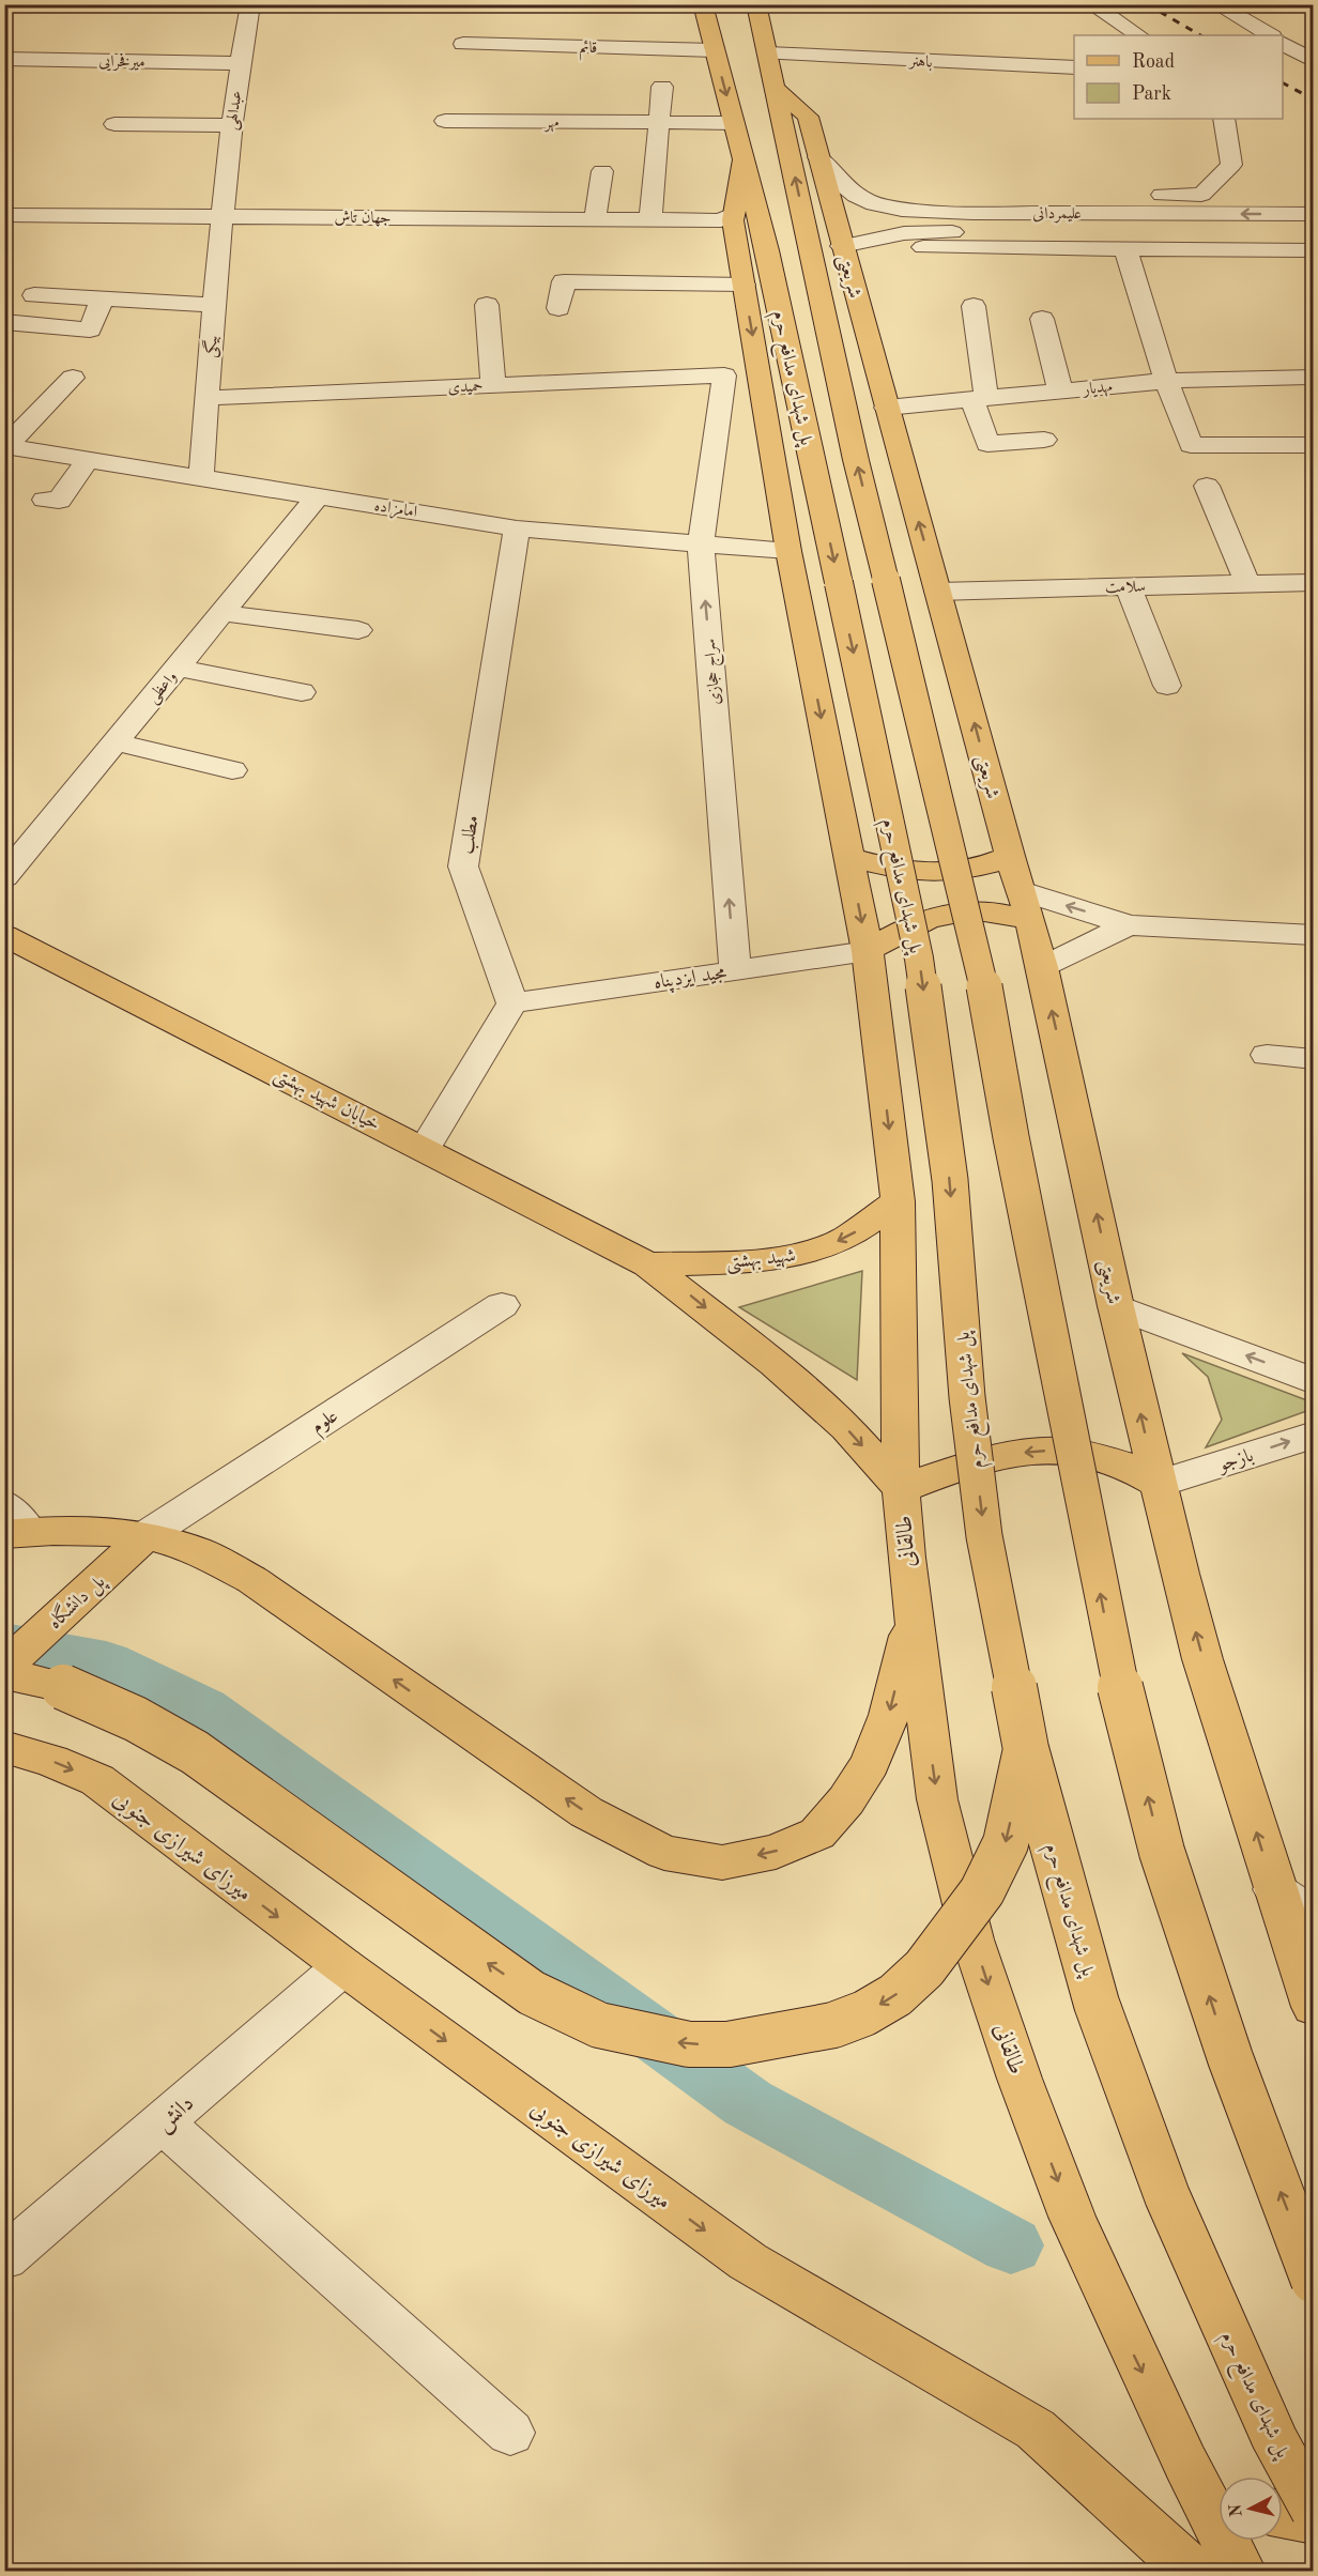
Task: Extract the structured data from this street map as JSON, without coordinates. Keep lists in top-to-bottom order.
{
  "streets": {
    "main road": [
      "شریعتی",
      "پل شهدای مدافع حرم",
      "خیابان شهید بهشتی",
      "شهید بهشتی",
      "طالقانی",
      "پل دانشگاه",
      "میرزای شیرازی جنوبی"
    ],
    "street": [
      "قائم",
      "میرفخرایی",
      "باهنر",
      "عبدالهی",
      "مهر",
      "علیمردانی",
      "جهان تاش",
      "بیگی",
      "حمیدی",
      "مهدیار",
      "امامزاده",
      "سلامت",
      "سراج حجازی",
      "واعظی",
      "مطلب",
      "مجید ایزدپناه",
      "علوم",
      "بازجو",
      "دانش"
    ]
  },
  "crossings": [
    ["میرفخرایی", "عبدالهی"],
    ["باهنر", "شریعتی"],
    ["عبدالهی", "جهان تاش"],
    ["عبدالهی", "بیگی"],
    ["علیمردانی", "شریعتی"],
    ["جهان تاش", "بیگی"],
    ["شریعتی", "مهدیار"],
    ["شریعتی", "سلامت"],
    ["شریعتی", "بازجو"],
    ["بیگی", "حمیدی"],
    ["بیگی", "امامزاده"],
    ["حمیدی", "سراج حجازی"],
    ["امامزاده", "سراج حجازی"],
    ["امامزاده", "واعظی"],
    ["امامزاده", "مطلب"],
    ["سراج حجازی", "مجید ایزدپناه"],
    ["مطلب", "مجید ایزدپناه"],
    ["خیابان شهید بهشتی", "شهید بهشتی"],
    ["خیابان شهید بهشتی", "طالقانی"],
    ["علوم", "پل دانشگاه"],
    ["میرزای شیرازی جنوبی", "دانش"]
  ],
  "one_way": ["سراج حجازی", "بازجو", "میرزای شیرازی جنوبی"],
  "legend": ["Road", "Park"],
  "north": "left"
}
